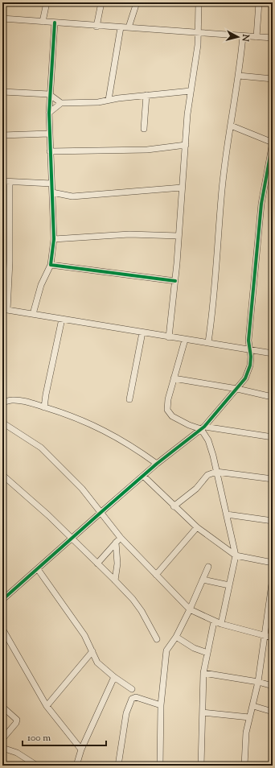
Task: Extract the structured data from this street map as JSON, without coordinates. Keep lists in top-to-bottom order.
{
  "scale_bar": "100 m",
  "north": "right"
}
